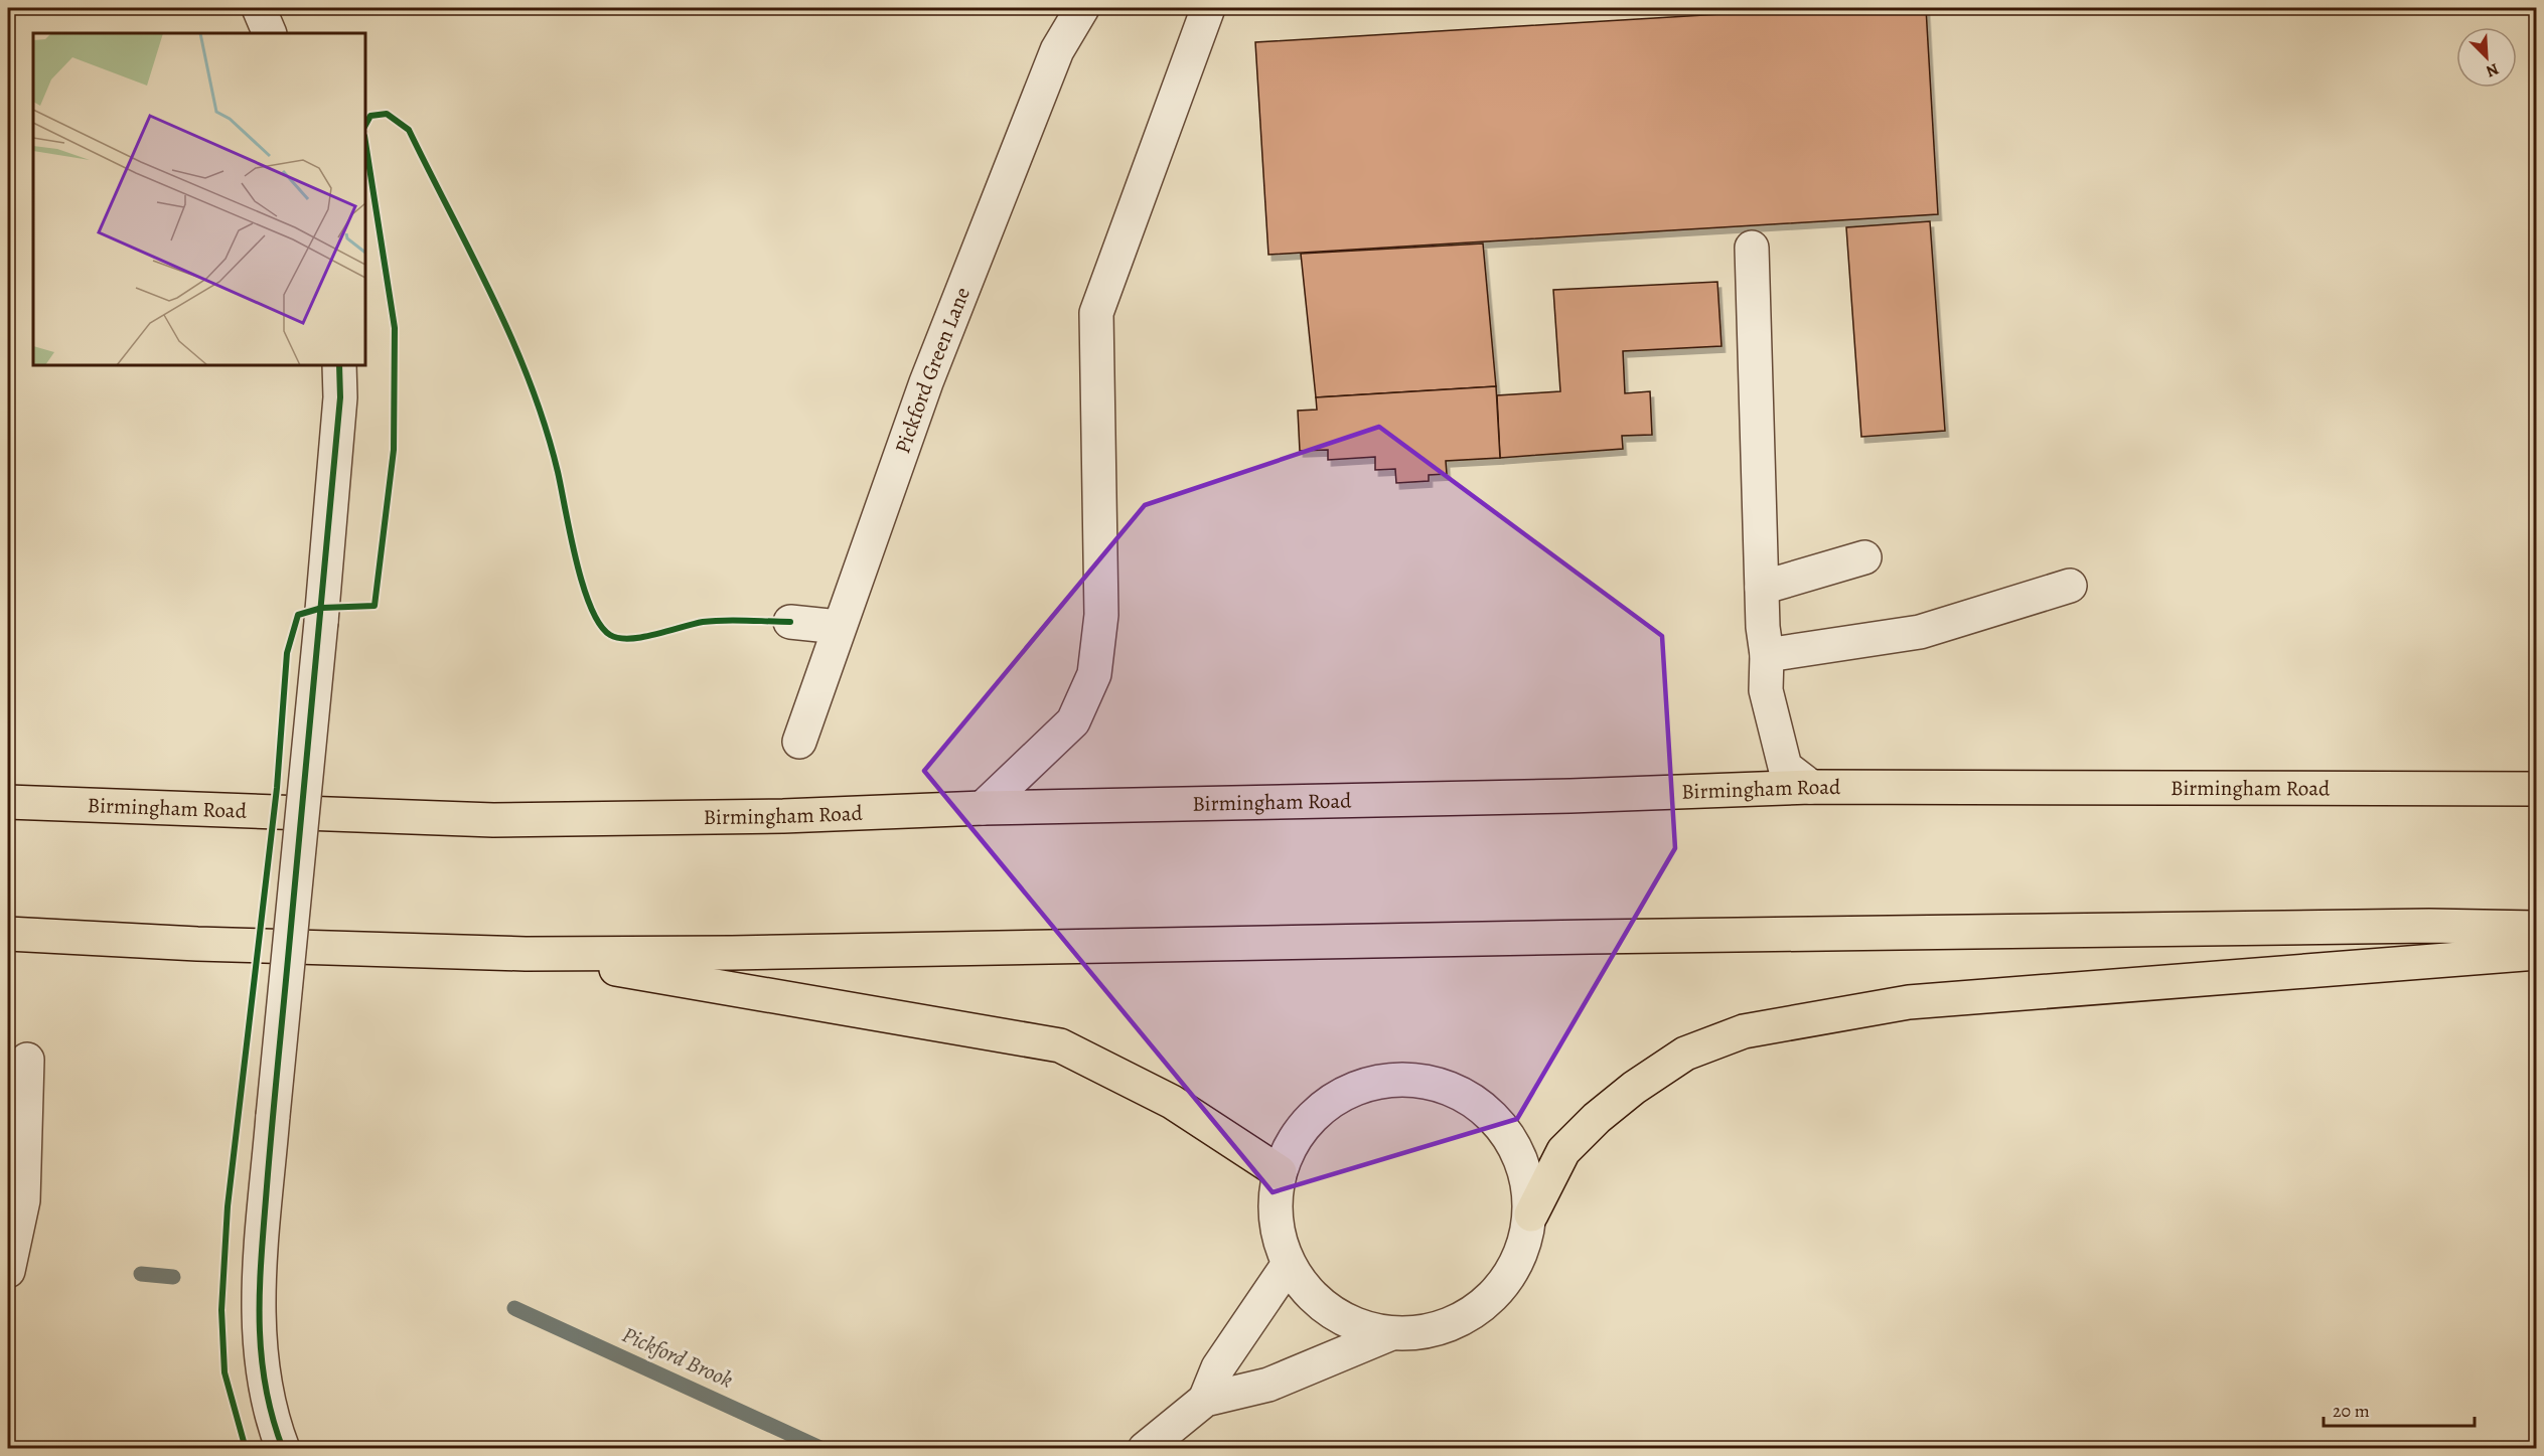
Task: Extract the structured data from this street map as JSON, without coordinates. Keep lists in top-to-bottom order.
{
  "streets": {
    "highway": ["Birmingham Road"],
    "street": ["Pickford Green Lane"]
  },
  "water": ["Pickford Brook"],
  "scale_bar": "20 m",
  "north": "bottom right"
}
